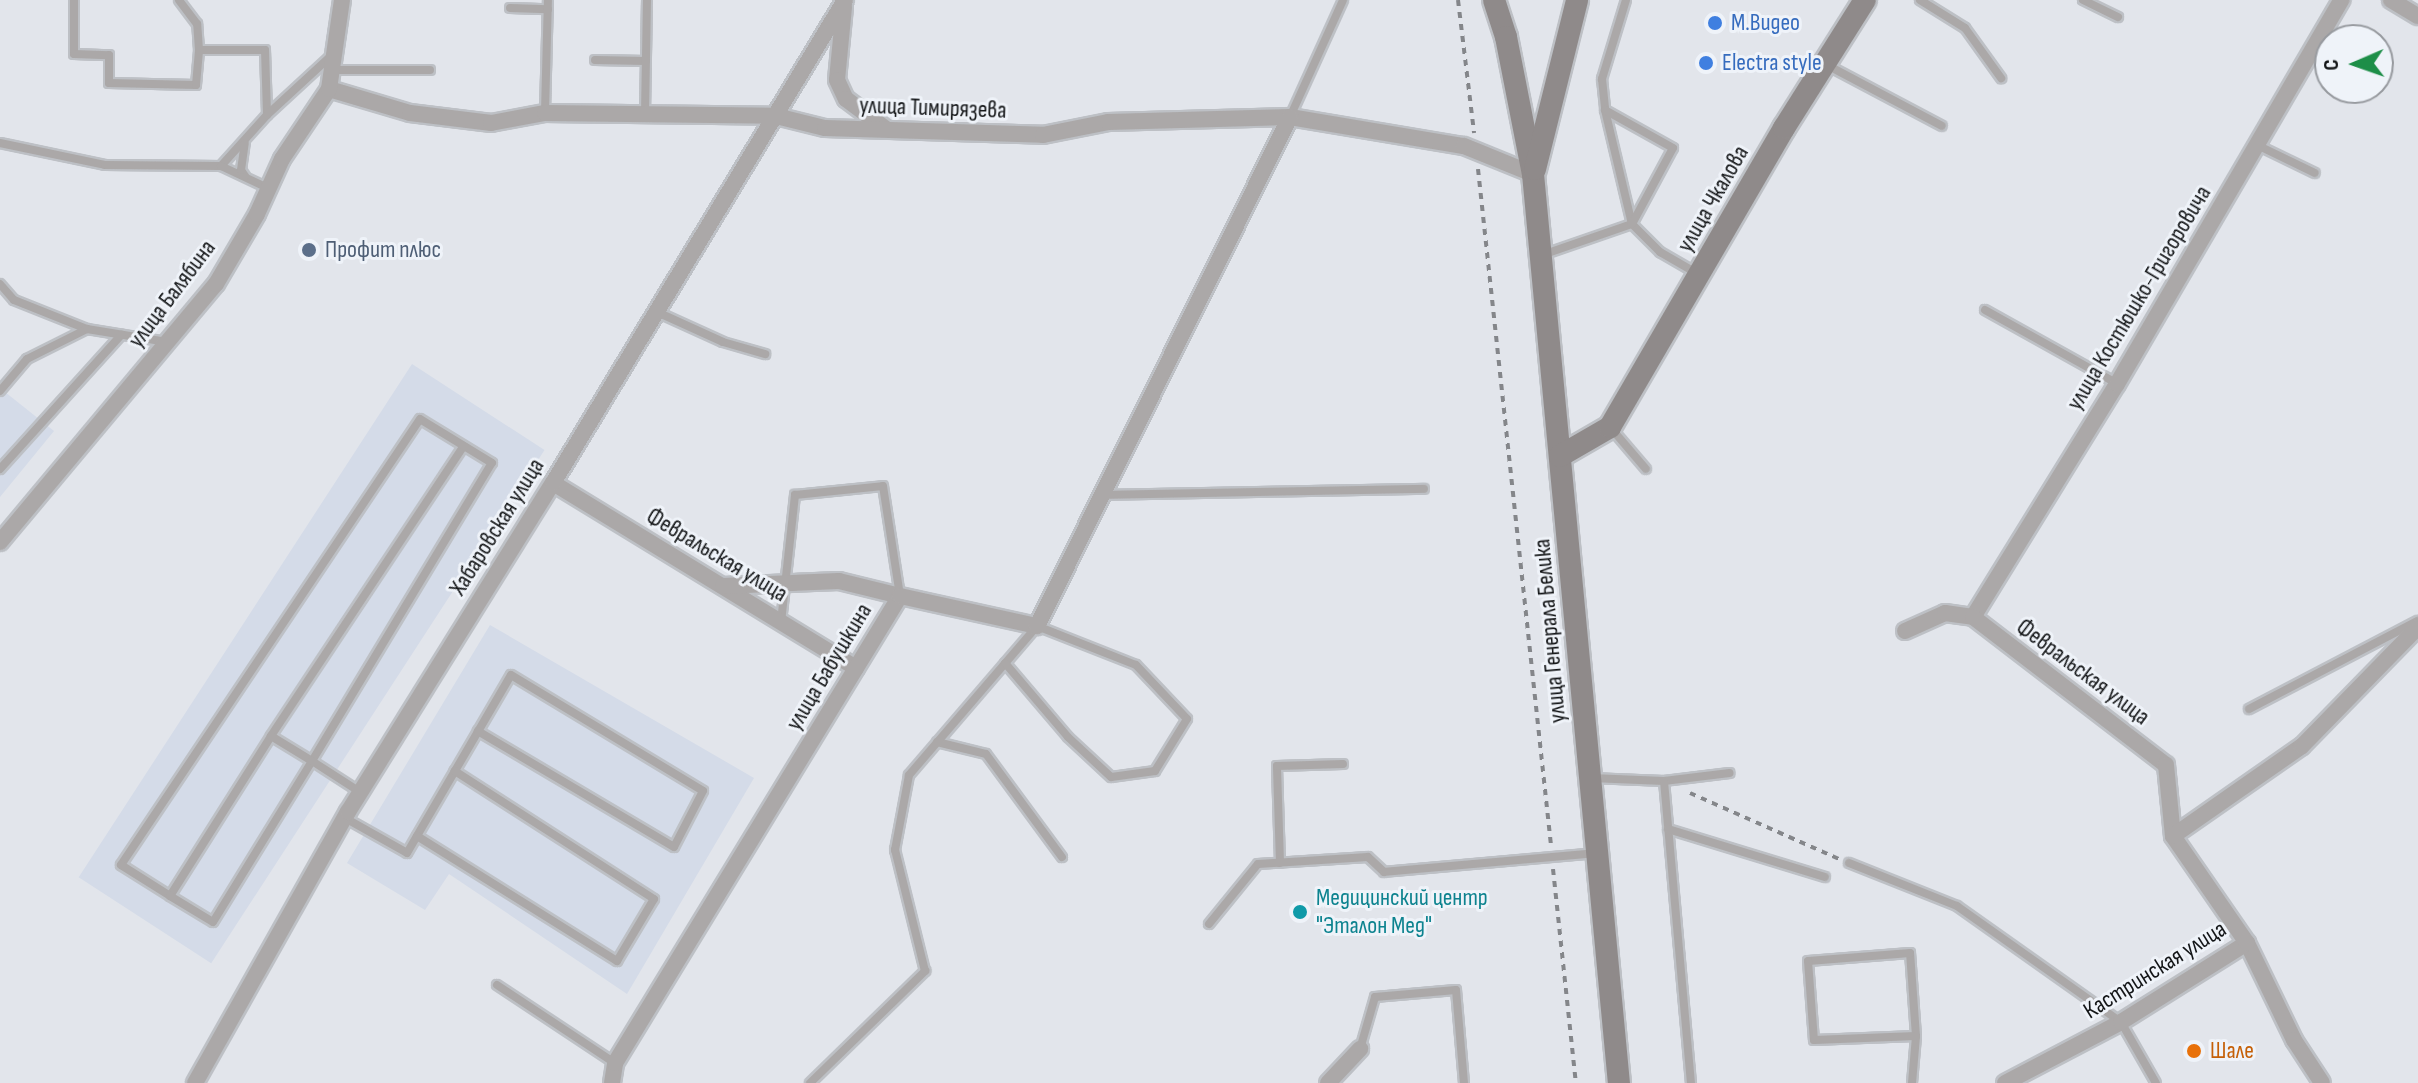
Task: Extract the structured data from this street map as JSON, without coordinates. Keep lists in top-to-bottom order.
{
  "streets": {
    "main road": ["улица Чкалова", "улица Генерала Белика"],
    "street": [
      "улица Тимирязева",
      "улица Балябина",
      "улица Костюшко-Григоровича",
      "Хабаровская улица",
      "Февральская улица",
      "улица Бабушкина",
      "Кастринская улица"
    ]
  },
  "crossings": [
    ["улица Тимирязева", "улица Балябина"],
    ["улица Тимирязева", "Хабаровская улица"],
    ["улица Тимирязева", "улица Генерала Белика"],
    ["улица Костюшко-Григоровича", "Февральская улица"],
    ["Хабаровская улица", "Февральская улица"],
    ["Февральская улица", "улица Бабушкина"],
    ["Февральская улица", "Кастринская улица"]
  ],
  "places": [
    "М.Видео",
    "Electra style",
    "Профит плюс",
    "Медицинский центр \"Эталон Мед\"",
    "Шале"
  ],
  "north": "left"
}
